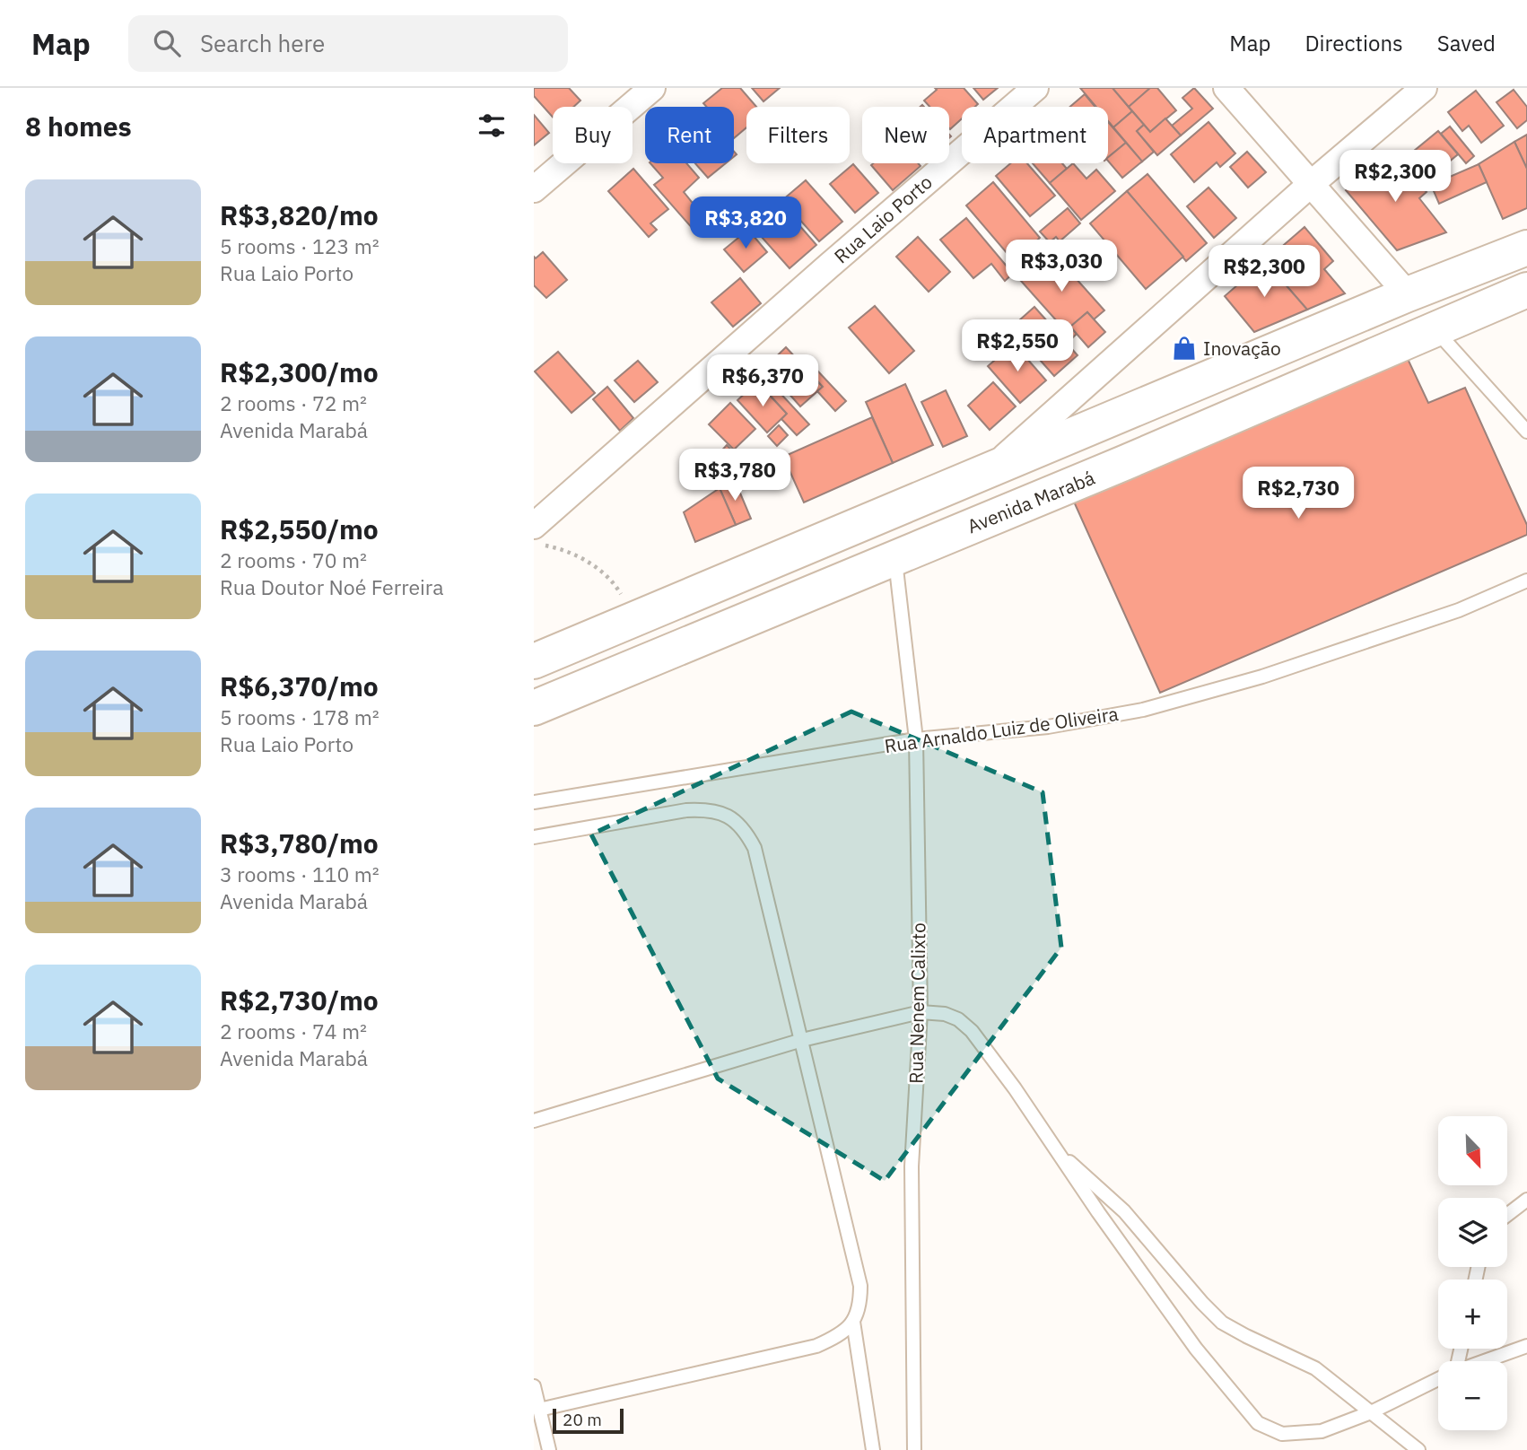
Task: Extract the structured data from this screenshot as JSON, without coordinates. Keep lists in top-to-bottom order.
{
  "streets": {
    "main road": ["Avenida Marabá"],
    "street": ["Rua Laio Porto"],
    "lane": ["Rua Arnaldo Luiz de Oliveira", "Rua Nenem Calixto"]
  },
  "crossings": [
    ["Avenida Marabá", "Rua Nenem Calixto"],
    ["Rua Arnaldo Luiz de Oliveira", "Rua Nenem Calixto"]
  ],
  "places": {
    "shop": ["Inovação"]
  },
  "scale_bar": "20 m",
  "north": "bottom right",
  "page": {
    "header": "Map",
    "search": "Search here",
    "nav": ["Map", "Directions", "Saved"],
    "heading": "8 homes",
    "chip": [
      "Buy",
      "Rent",
      "Filters",
      "New",
      "Apartment"
    ],
    "price": [
      "R$2,300",
      "R$3,820",
      "R$3,030",
      "R$2,300",
      "R$2,550",
      "R$6,370",
      "R$3,780",
      "R$2,730"
    ],
    "list": [
      {
        "name": "R$3,820/mo",
        "note": "5 rooms · 123 m² · Rua Laio Porto"
      },
      {
        "name": "R$2,300/mo",
        "note": "2 rooms · 72 m² · Avenida Marabá"
      },
      {
        "name": "R$2,550/mo",
        "note": "2 rooms · 70 m² · Rua Doutor Noé Ferreira"
      },
      {
        "name": "R$6,370/mo",
        "note": "5 rooms · 178 m² · Rua Laio Porto"
      },
      {
        "name": "R$3,780/mo",
        "note": "3 rooms · 110 m² · Avenida Marabá"
      },
      {
        "name": "R$2,730/mo",
        "note": "2 rooms · 74 m² · Avenida Marabá"
      }
    ],
    "map_buttons": ["+", "−"],
    "scale": "20 m"
  }
}
